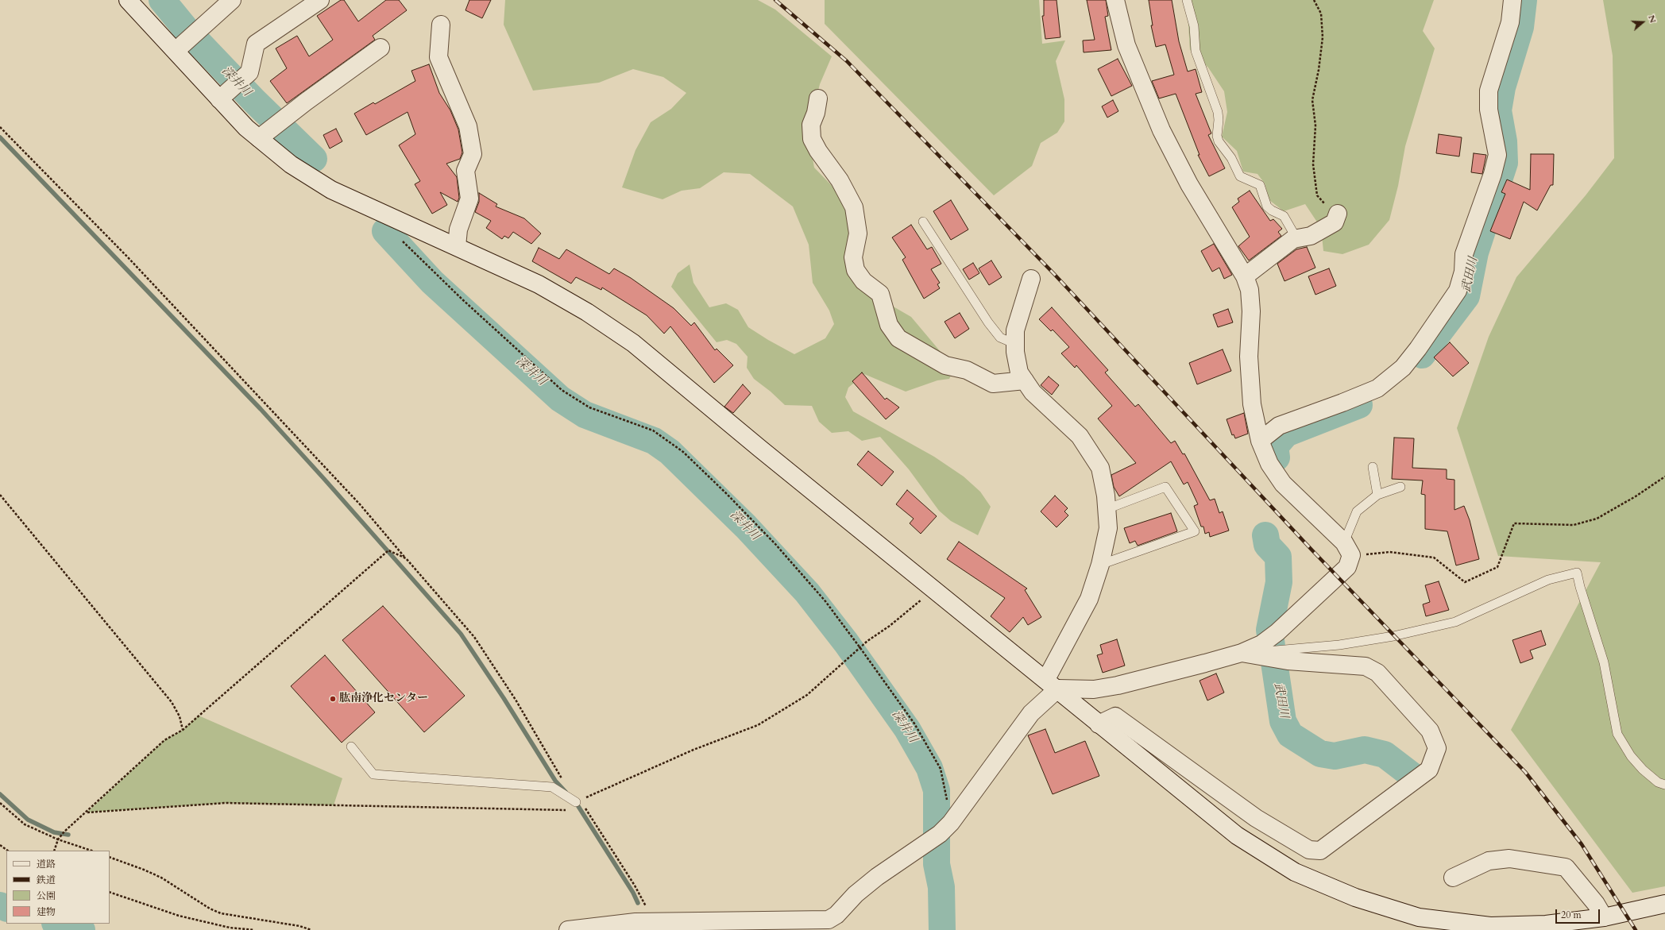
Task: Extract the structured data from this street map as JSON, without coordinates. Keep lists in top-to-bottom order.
{
  "water": ["深井川", "武田川"],
  "places": ["肱南浄化センター"],
  "legend": [
    "道路",
    "鉄道",
    "公園",
    "建物"
  ],
  "scale_bar": "20 m",
  "north": "right"
}
